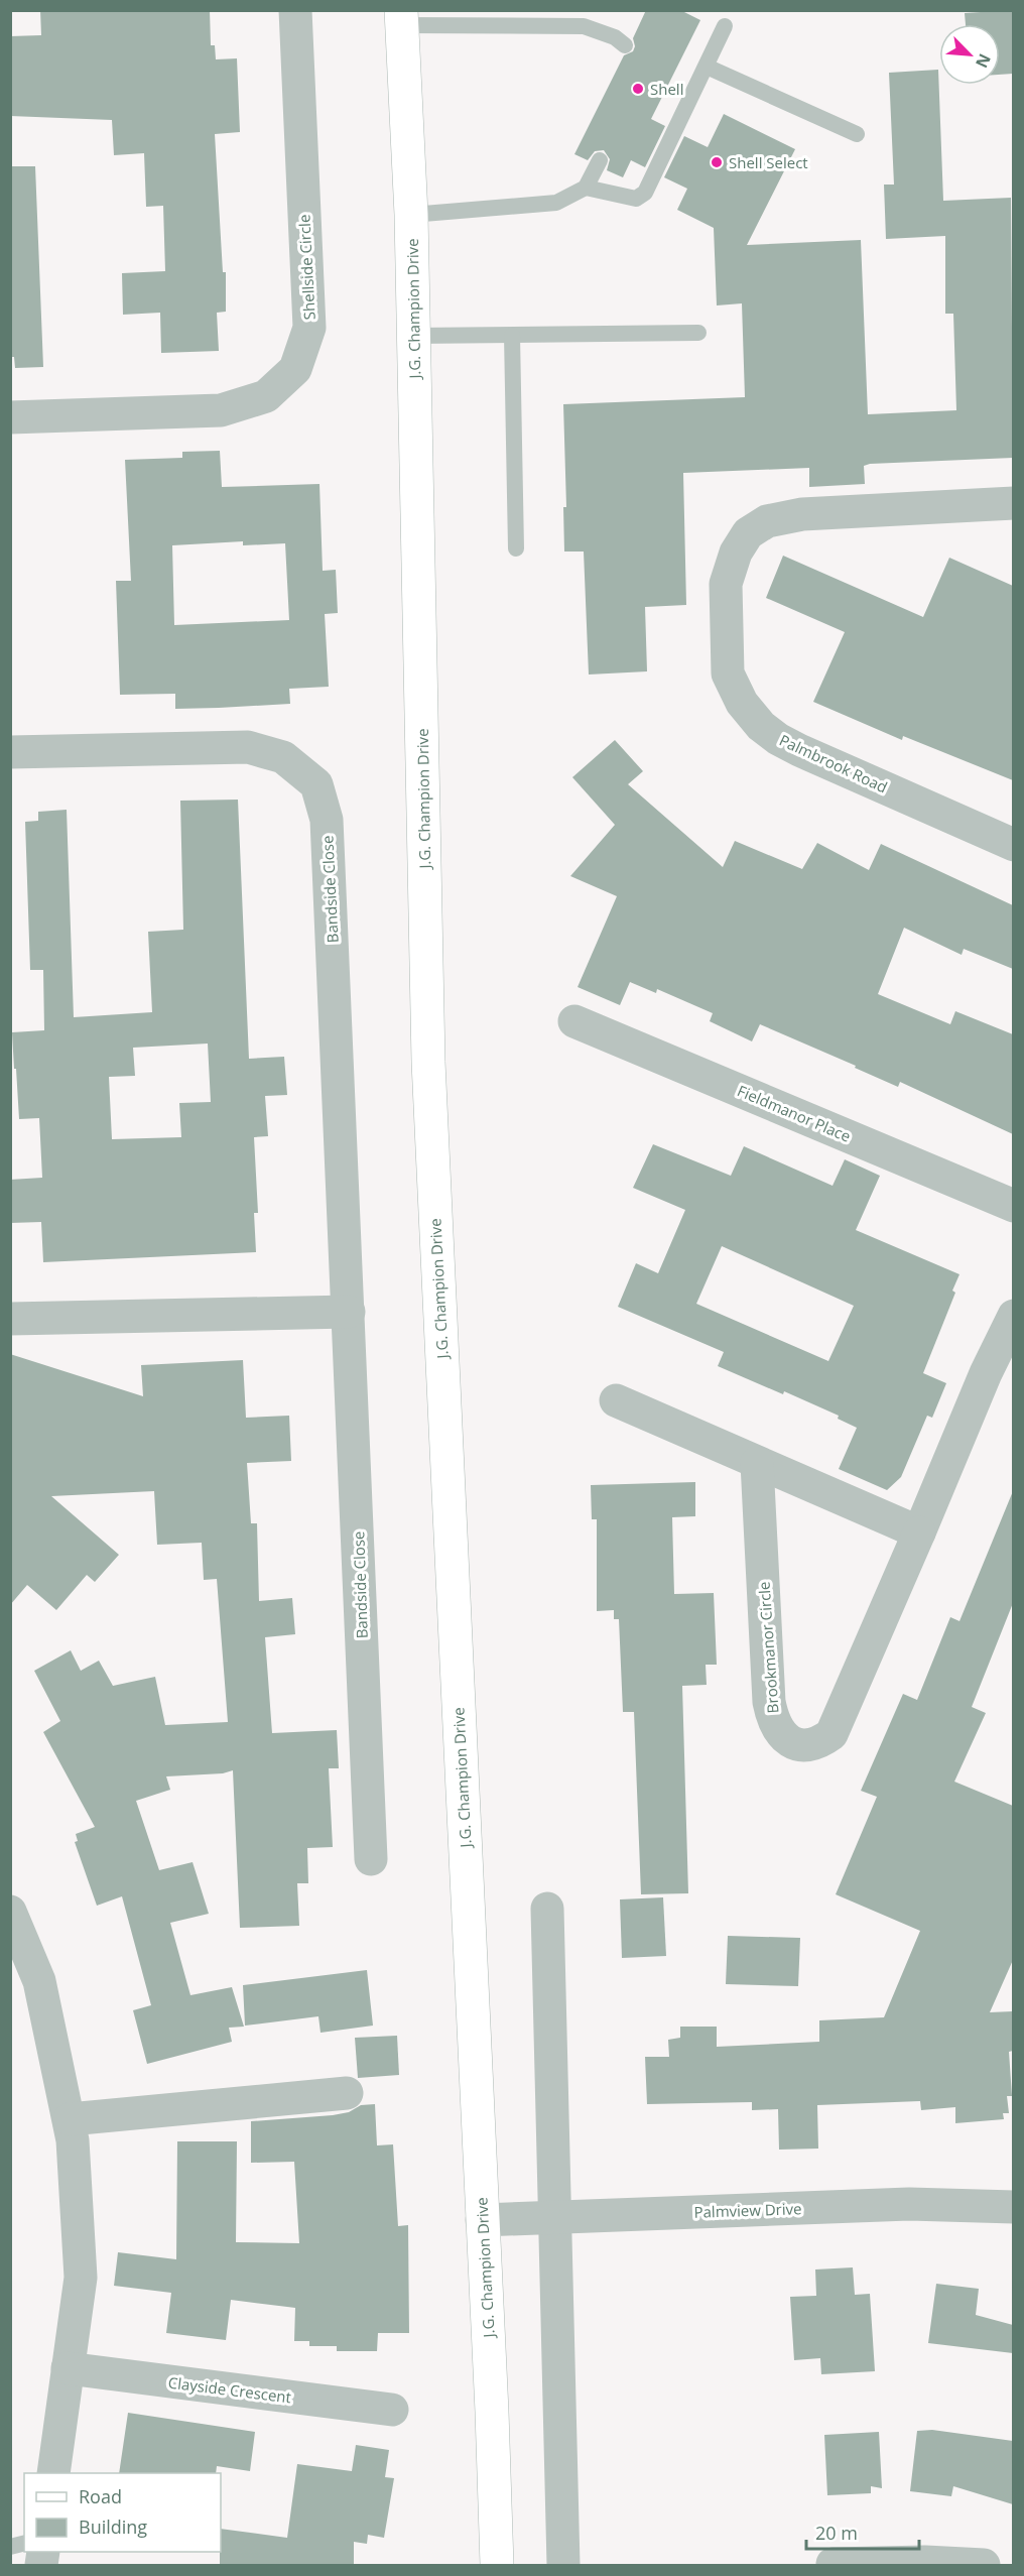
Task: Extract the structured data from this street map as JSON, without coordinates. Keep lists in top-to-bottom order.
{
  "streets": {
    "main road": ["J.G. Champion Drive"],
    "street": [
      "Shellside Circle",
      "Palmbrook Road",
      "Bandside Close",
      "Fieldmanor Place",
      "Brookmanor Circle",
      "Palmview Drive",
      "Clayside Crescent"
    ]
  },
  "crossings": [
    ["J.G. Champion Drive", "Palmview Drive"]
  ],
  "places": ["Shell", "Shell Select"],
  "legend": ["Road", "Building"],
  "scale_bar": "20 m",
  "north": "bottom right"
}
